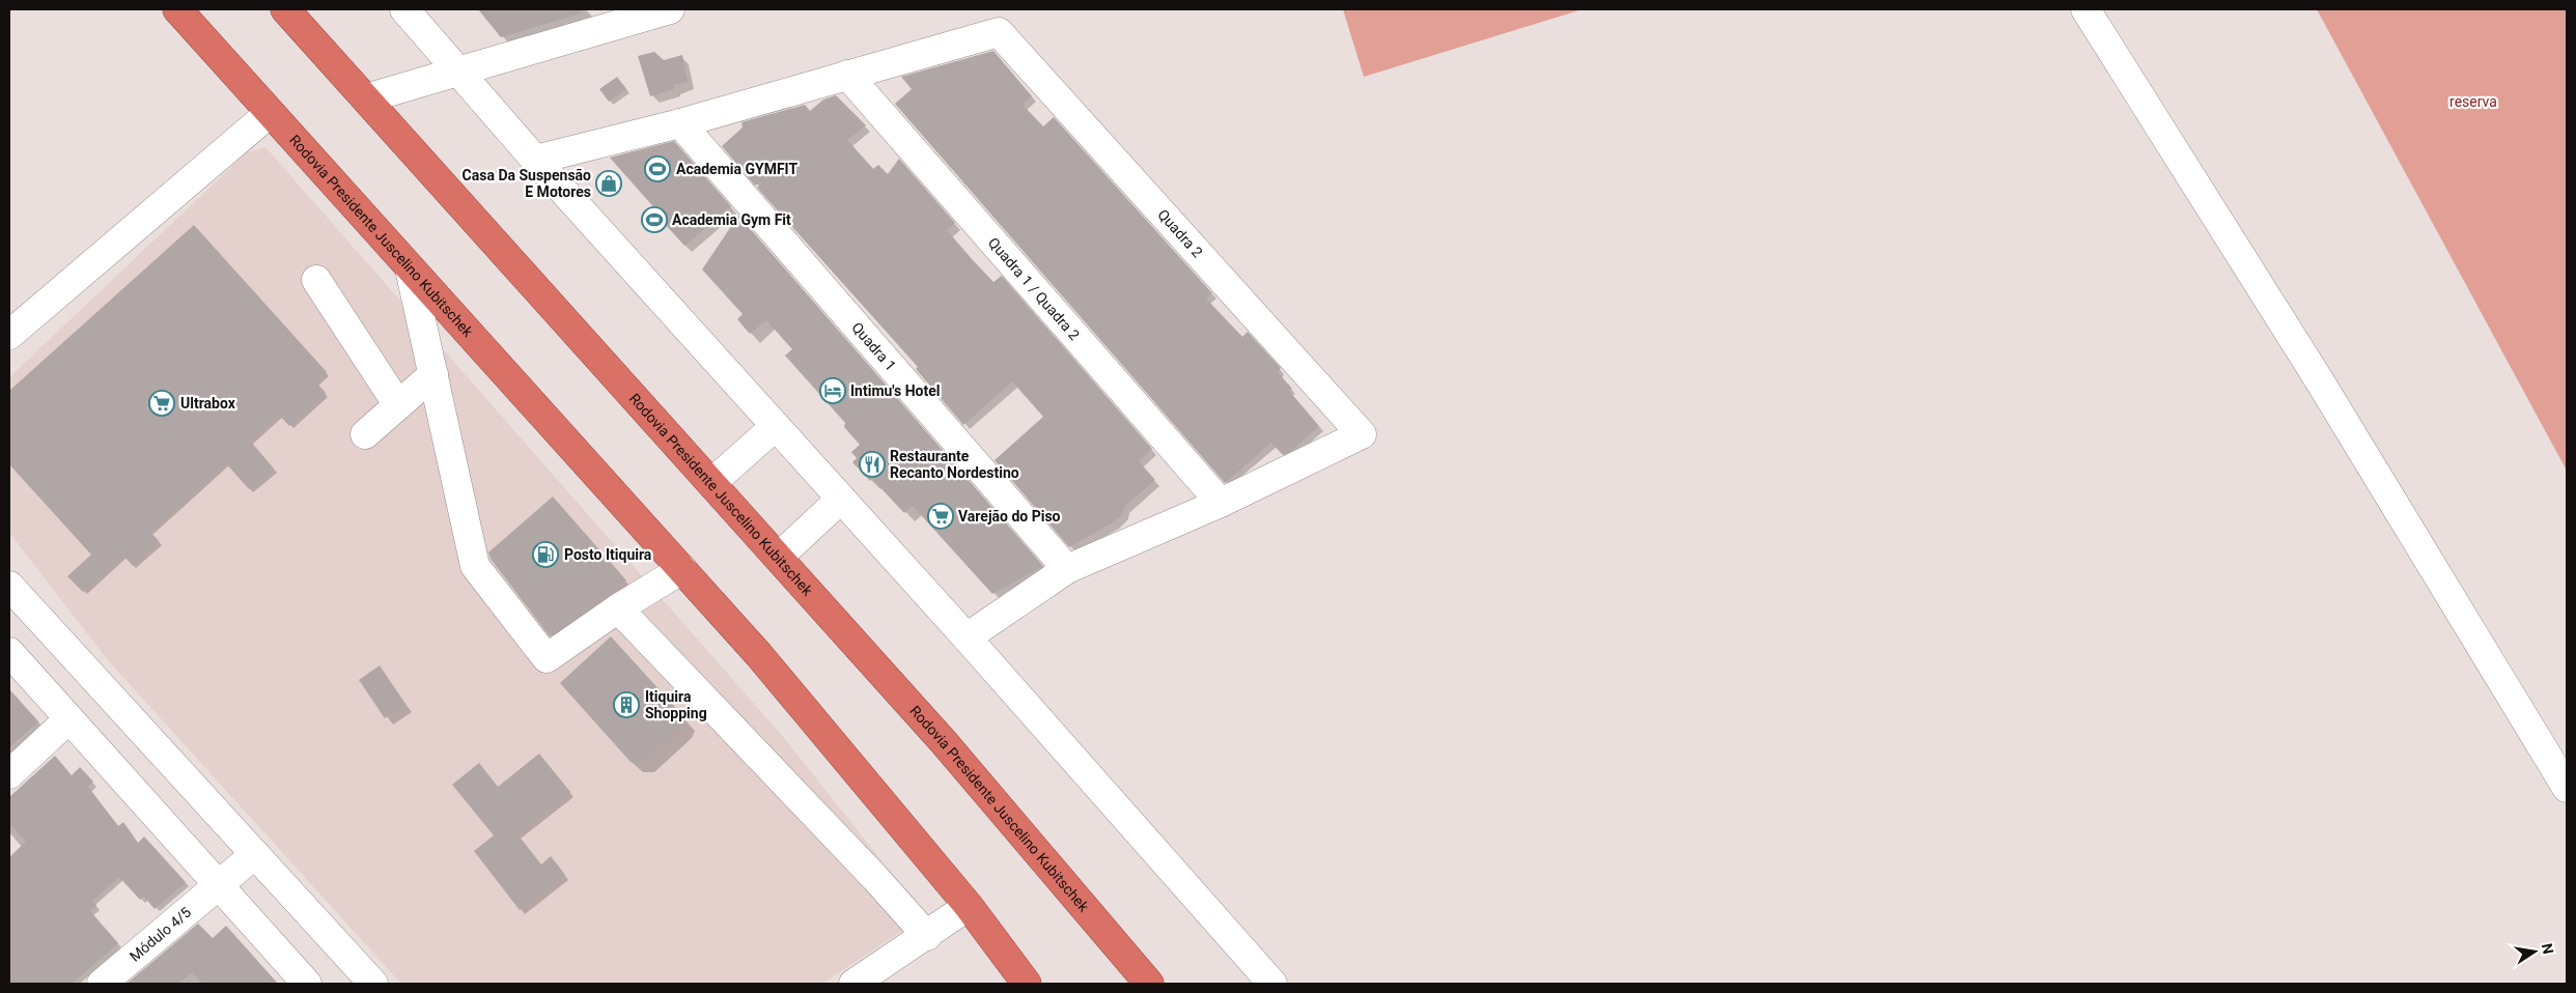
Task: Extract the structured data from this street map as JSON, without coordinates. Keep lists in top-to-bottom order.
{
  "streets": {
    "highway": ["Rodovia Presidente Juscelino Kubitschek"],
    "street": [
      "Quadra 2",
      "Quadra 1 / Quadra 2",
      "Quadra 1",
      "Módulo 4/5"
    ]
  },
  "crossings": [
    ["Quadra 2", "Quadra 1 / Quadra 2"]
  ],
  "parks": ["reserva"],
  "places": {
    "sports": ["Academia GYMFIT", "Academia Gym Fit"],
    "shop": ["Casa Da Suspensão E Motores"],
    "hotel": ["Intimu's Hotel"],
    "supermarket": ["Ultrabox", "Varejão do Piso"],
    "restaurant": ["Restaurante Recanto Nordestino"],
    "fuel station": ["Posto Itiquira"],
    "building": ["Itiquira Shopping"]
  },
  "north": "right"
}
